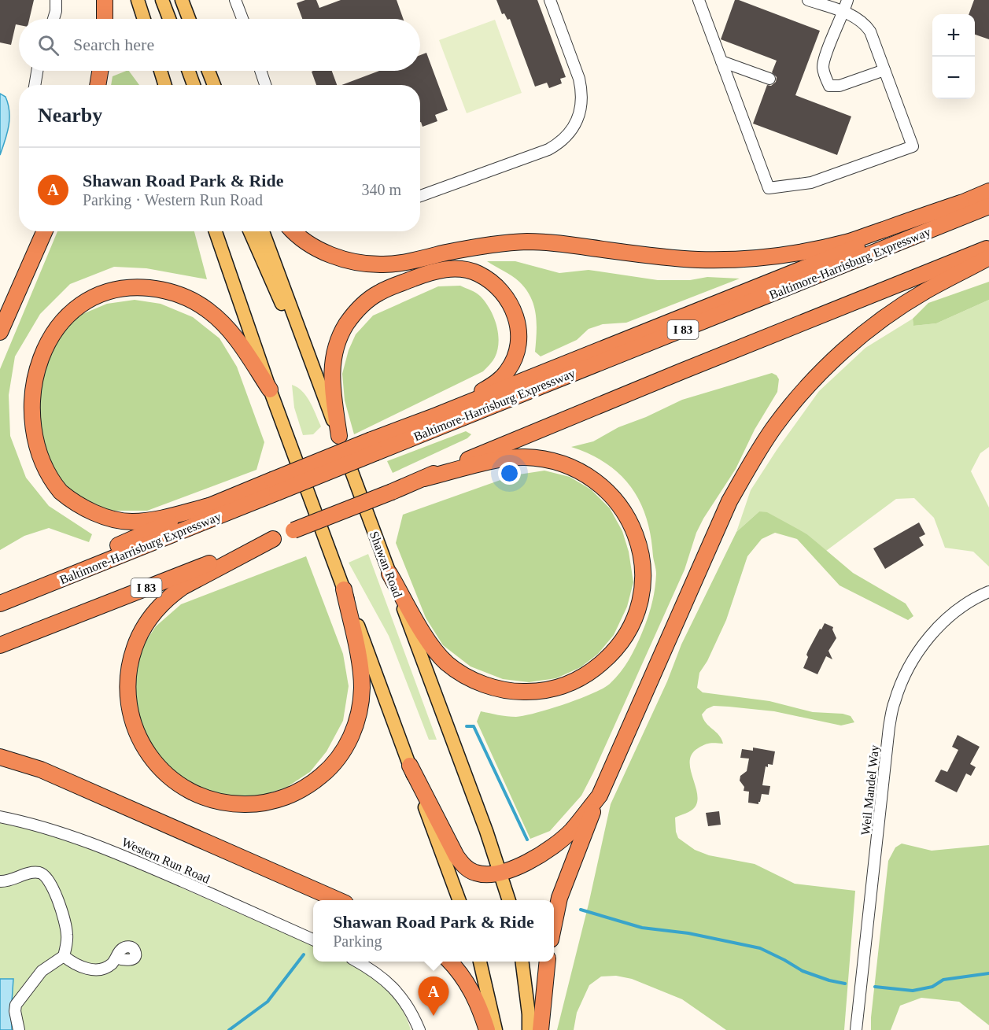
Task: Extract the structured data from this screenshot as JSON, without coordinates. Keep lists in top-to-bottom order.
{
  "streets": {
    "highway": ["Baltimore-Harrisburg Expressway", "I 83"],
    "main road": ["Shawan Road"],
    "street": ["Weil Mandel Way", "Western Run Road"]
  },
  "page": {
    "map_buttons": ["+", "−"],
    "search": "Search here",
    "heading": "Nearby",
    "list": [
      {
        "mark": "A",
        "name": "Shawan Road Park & Ride",
        "note": "Parking · Western Run Road",
        "value": "340 m"
      }
    ],
    "popup": ["Shawan Road Park & Ride", "Parking"],
    "pins": "A"
  }
}
